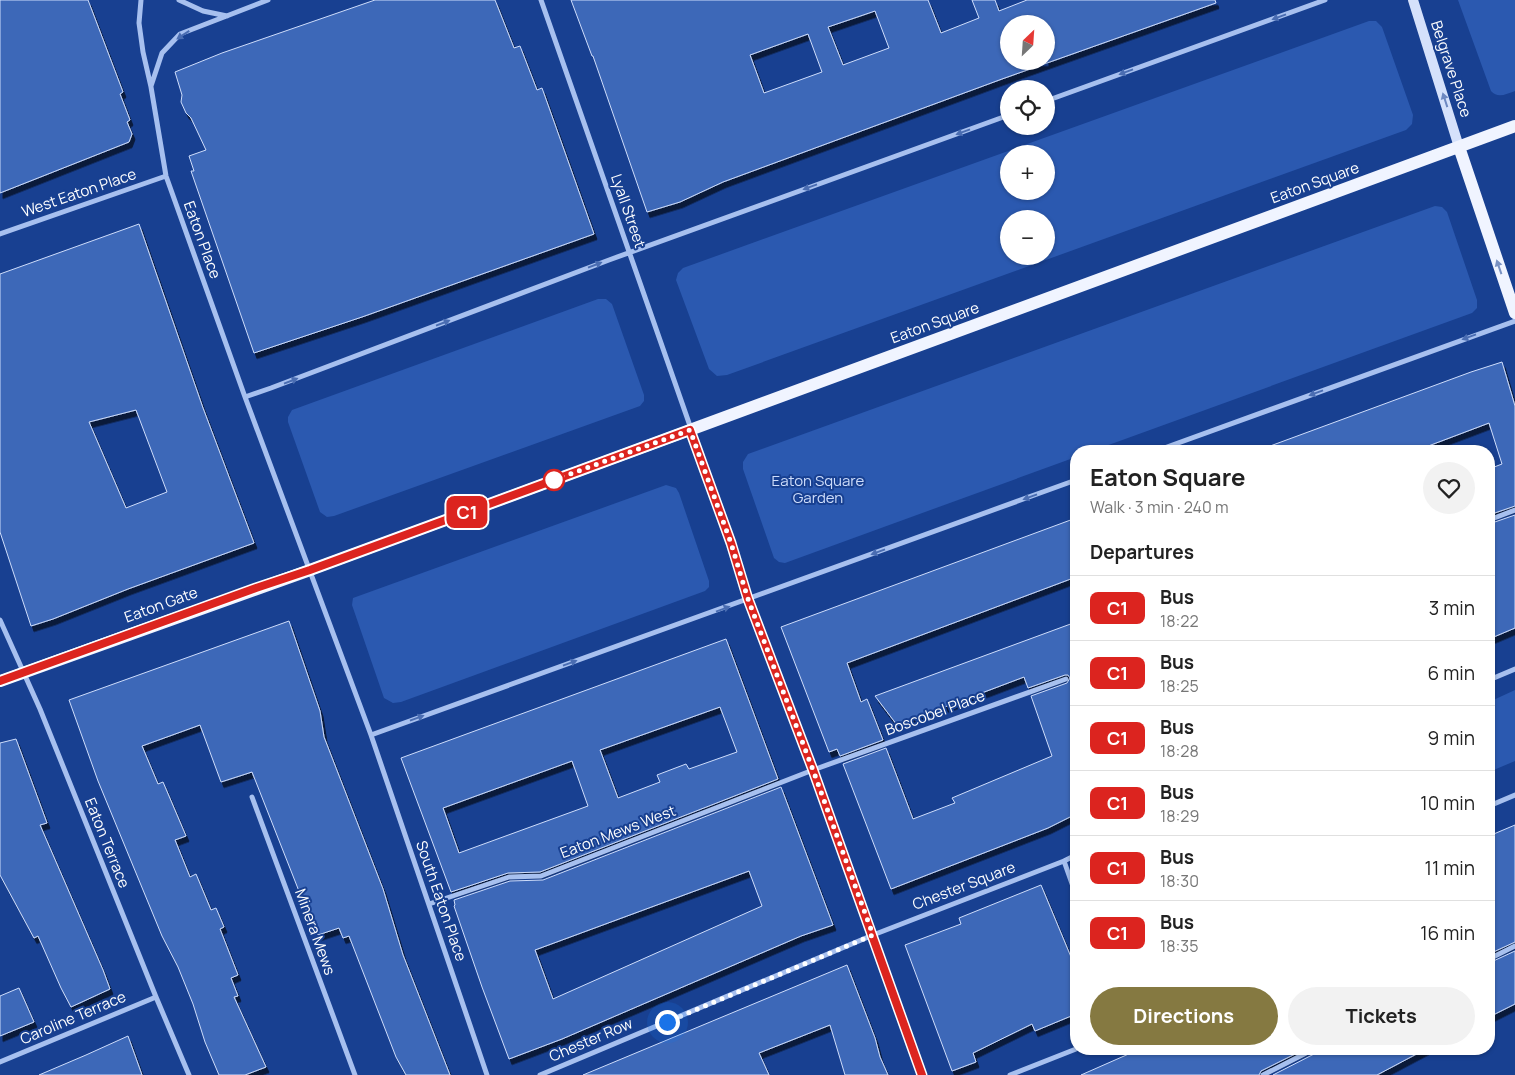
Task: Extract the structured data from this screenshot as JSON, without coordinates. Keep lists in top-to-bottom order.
{
  "streets": {
    "main road": ["Belgrave Place", "Eaton Square", "Eaton Gate"],
    "street": [
      "West Eaton Place",
      "Lyall Street",
      "Eaton Place",
      "Boscobel Place",
      "Eaton Mews West",
      "Eaton Terrace",
      "Chester Square",
      "South Eaton Place",
      "Minera Mews",
      "Caroline Terrace",
      "Chester Row"
    ]
  },
  "crossings": [
    ["Belgrave Place", "Eaton Square"],
    ["Eaton Square", "Lyall Street"],
    ["Eaton Square", "Eaton Gate"],
    ["West Eaton Place", "Eaton Place"],
    ["Lyall Street", "Boscobel Place"],
    ["Lyall Street", "Eaton Mews West"],
    ["Lyall Street", "Chester Square"],
    ["Lyall Street", "Chester Row"],
    ["Eaton Gate", "Eaton Terrace"],
    ["Boscobel Place", "Eaton Mews West"],
    ["Eaton Mews West", "South Eaton Place"],
    ["Eaton Terrace", "Caroline Terrace"],
    ["Chester Square", "Chester Row"]
  ],
  "one_way": ["Belgrave Place"],
  "parks": ["Eaton Square Garden"],
  "lines": ["bus line C1"],
  "north": "top right",
  "page": {
    "on_map": "C1",
    "map_buttons": ["+", "−"],
    "heading": [
      ["Eaton Square", "Walk · 3 min · 240 m"],
      "Departures"
    ],
    "list": [
      {
        "mark": "C1",
        "name": "Bus",
        "note": "18:22",
        "value": "3 min"
      },
      {
        "mark": "C1",
        "name": "Bus",
        "note": "18:25",
        "value": "6 min"
      },
      {
        "mark": "C1",
        "name": "Bus",
        "note": "18:28",
        "value": "9 min"
      },
      {
        "mark": "C1",
        "name": "Bus",
        "note": "18:29",
        "value": "10 min"
      },
      {
        "mark": "C1",
        "name": "Bus",
        "note": "18:30",
        "value": "11 min"
      },
      {
        "mark": "C1",
        "name": "Bus",
        "note": "18:35",
        "value": "16 min"
      }
    ],
    "buttons": ["Directions", "Tickets"]
  }
}
